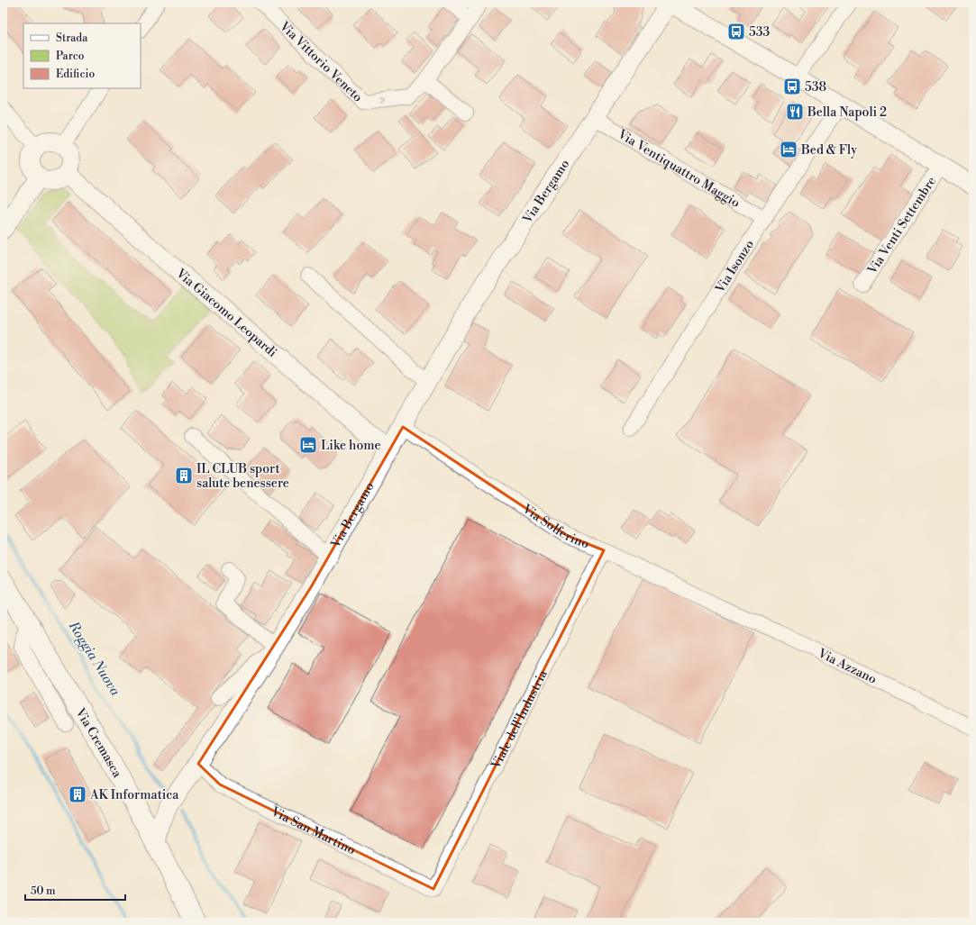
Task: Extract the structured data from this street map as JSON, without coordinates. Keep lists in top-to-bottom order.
{
  "streets": {
    "main road": ["Via Cremasca"],
    "street": [
      "Via Vittorio Veneto",
      "Via Ventiquattro Maggio",
      "Via Bergamo",
      "Via Venti Settembre",
      "Via Isonzo",
      "Via Giacomo Leopardi",
      "Via Solferino",
      "Via Azzano",
      "Viale dell'Industria",
      "Via San Martino"
    ]
  },
  "crossings": [
    ["Via Ventiquattro Maggio", "Via Bergamo"],
    ["Via Ventiquattro Maggio", "Via Isonzo"],
    ["Via Bergamo", "Via Giacomo Leopardi"],
    ["Via Bergamo", "Via Solferino"],
    ["Via Bergamo", "Via Cremasca"],
    ["Via Bergamo", "Via San Martino"],
    ["Via Solferino", "Via Azzano"],
    ["Via Solferino", "Viale dell'Industria"],
    ["Viale dell'Industria", "Via San Martino"]
  ],
  "one_way": ["Via Vittorio Veneto"],
  "water": ["Roggia Nuova"],
  "places": {
    "bus stop": ["533", "538"],
    "restaurant": ["Bella Napoli 2"],
    "hotel": ["Bed & Fly", "Like home"],
    "building": ["IL CLUB sport salute benessere", "AK Informatica"]
  },
  "legend": ["Strada", "Parco", "Edificio"],
  "scale_bar": "50 m"
}
